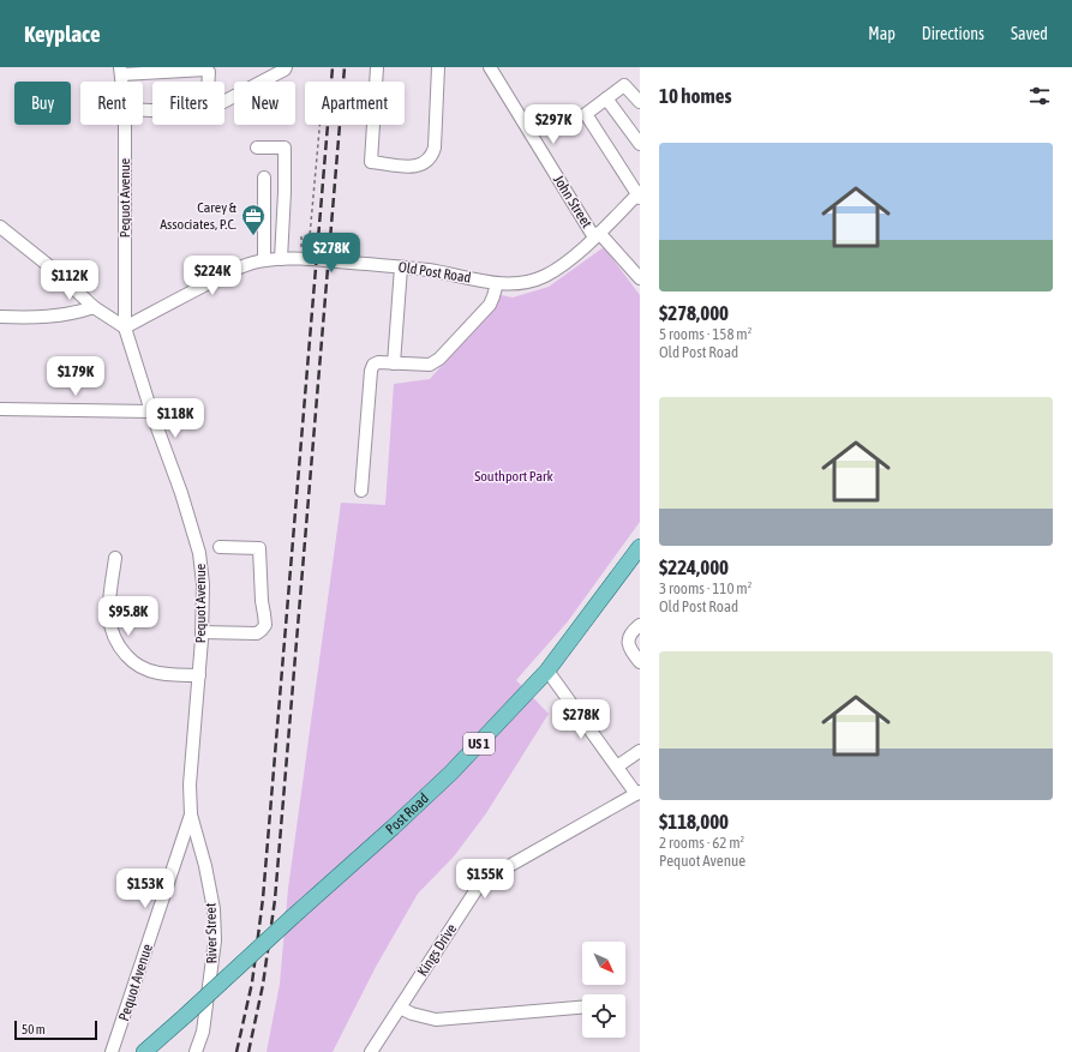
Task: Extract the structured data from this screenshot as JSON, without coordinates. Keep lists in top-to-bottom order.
{
  "streets": {
    "main road": ["US 1", "Post Road"],
    "street": [
      "Pequot Avenue",
      "John Street",
      "Old Post Road",
      "River Street",
      "Kings Drive"
    ]
  },
  "crossings": [
    ["Pequot Avenue", "Old Post Road"],
    ["Pequot Avenue", "River Street"],
    ["John Street", "Old Post Road"]
  ],
  "parks": ["Southport Park"],
  "places": {
    "office": ["Carey & Associates, P.C."]
  },
  "scale_bar": "50 m",
  "north": "bottom right",
  "page": {
    "header": "Keyplace",
    "nav": ["Map", "Directions", "Saved"],
    "heading": "10 homes",
    "chip": [
      "Buy",
      "Rent",
      "Filters",
      "New",
      "Apartment"
    ],
    "price": [
      "$297K",
      "$278K",
      "$224K",
      "$112K",
      "$179K",
      "$118K",
      "$95.8K",
      "$278K",
      "$155K",
      "$153K"
    ],
    "list": [
      {
        "name": "$278,000",
        "note": "5 rooms · 158 m² · Old Post Road"
      },
      {
        "name": "$224,000",
        "note": "3 rooms · 110 m² · Old Post Road"
      },
      {
        "name": "$118,000",
        "note": "2 rooms · 62 m² · Pequot Avenue"
      }
    ],
    "scale": "50 m"
  }
}
